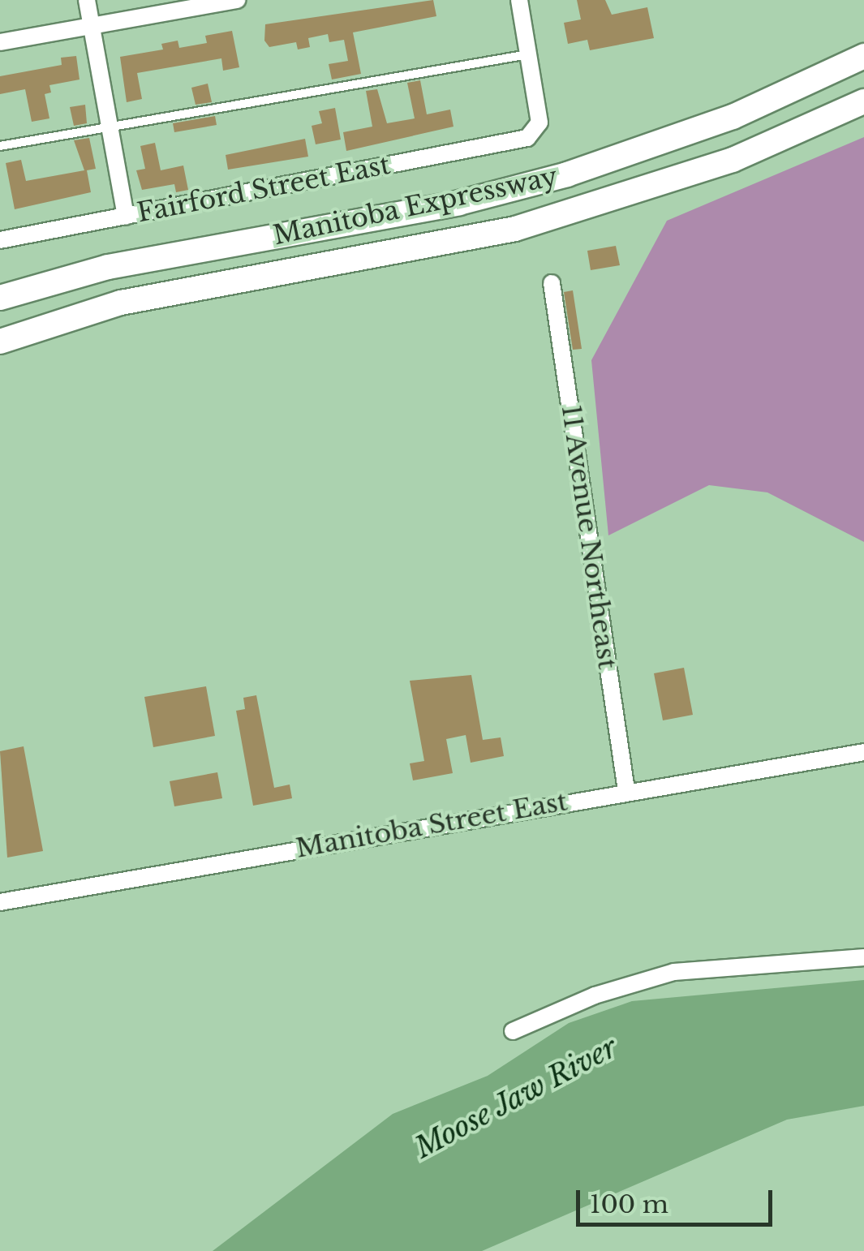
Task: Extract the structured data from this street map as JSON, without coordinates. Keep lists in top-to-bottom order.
{
  "streets": {
    "main road": ["Manitoba Expressway"],
    "street": ["Fairford Street East", "11 Avenue Northeast", "Manitoba Street East"]
  },
  "crossings": [
    ["11 Avenue Northeast", "Manitoba Street East"]
  ],
  "water": ["Moose Jaw River"],
  "scale_bar": "100 m"
}
